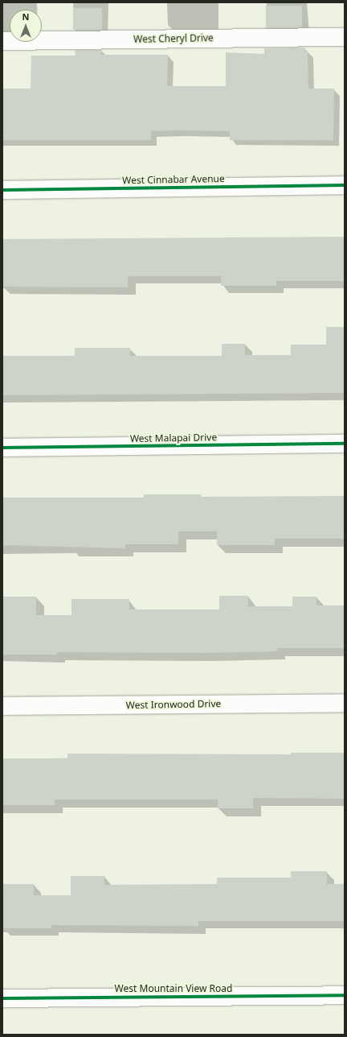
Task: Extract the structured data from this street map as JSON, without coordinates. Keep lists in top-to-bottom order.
{
  "streets": {
    "street": [
      "West Cheryl Drive",
      "West Cinnabar Avenue",
      "West Malapai Drive",
      "West Ironwood Drive",
      "West Mountain View Road"
    ]
  },
  "north": "top"
}
